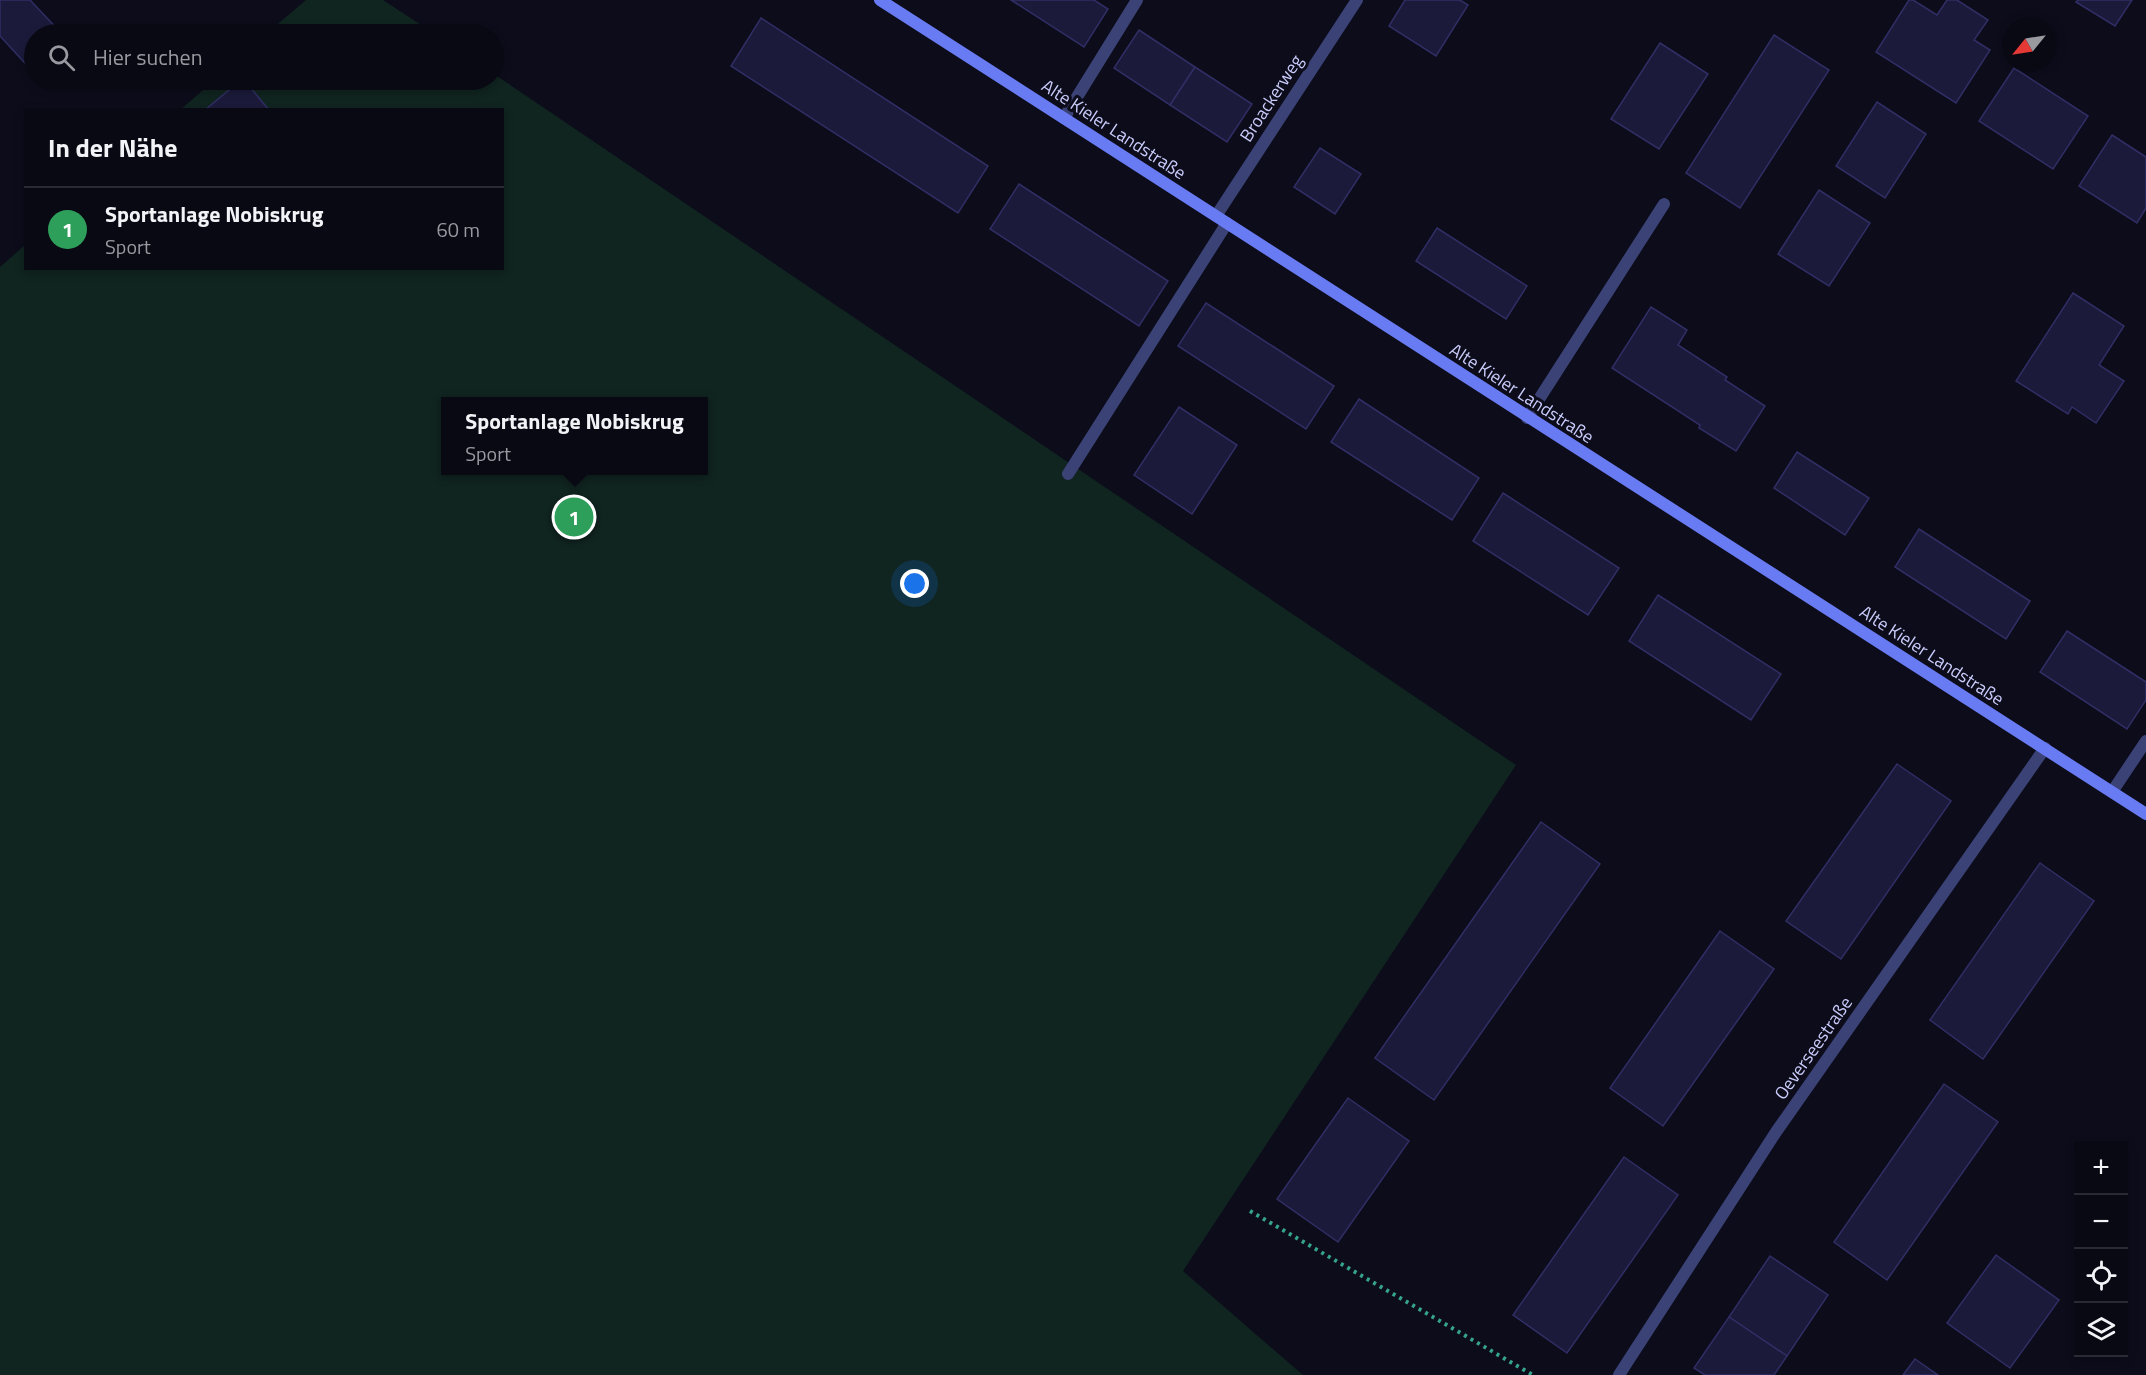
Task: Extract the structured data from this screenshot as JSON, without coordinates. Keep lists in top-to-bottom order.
{
  "streets": {
    "street": ["Broackerweg", "Alte Kieler Landstraße", "Oeverseestraße"]
  },
  "crossings": [
    ["Broackerweg", "Alte Kieler Landstraße"],
    ["Alte Kieler Landstraße", "Oeverseestraße"]
  ],
  "north": "bottom left",
  "page": {
    "search": "Hier suchen",
    "heading": "In der Nähe",
    "list": [
      {
        "mark": "1",
        "name": "Sportanlage Nobiskrug",
        "note": "Sport",
        "value": "60 m"
      }
    ],
    "popup": ["Sportanlage Nobiskrug", "Sport"],
    "pins": "1",
    "map_buttons": ["+", "−"]
  }
}
